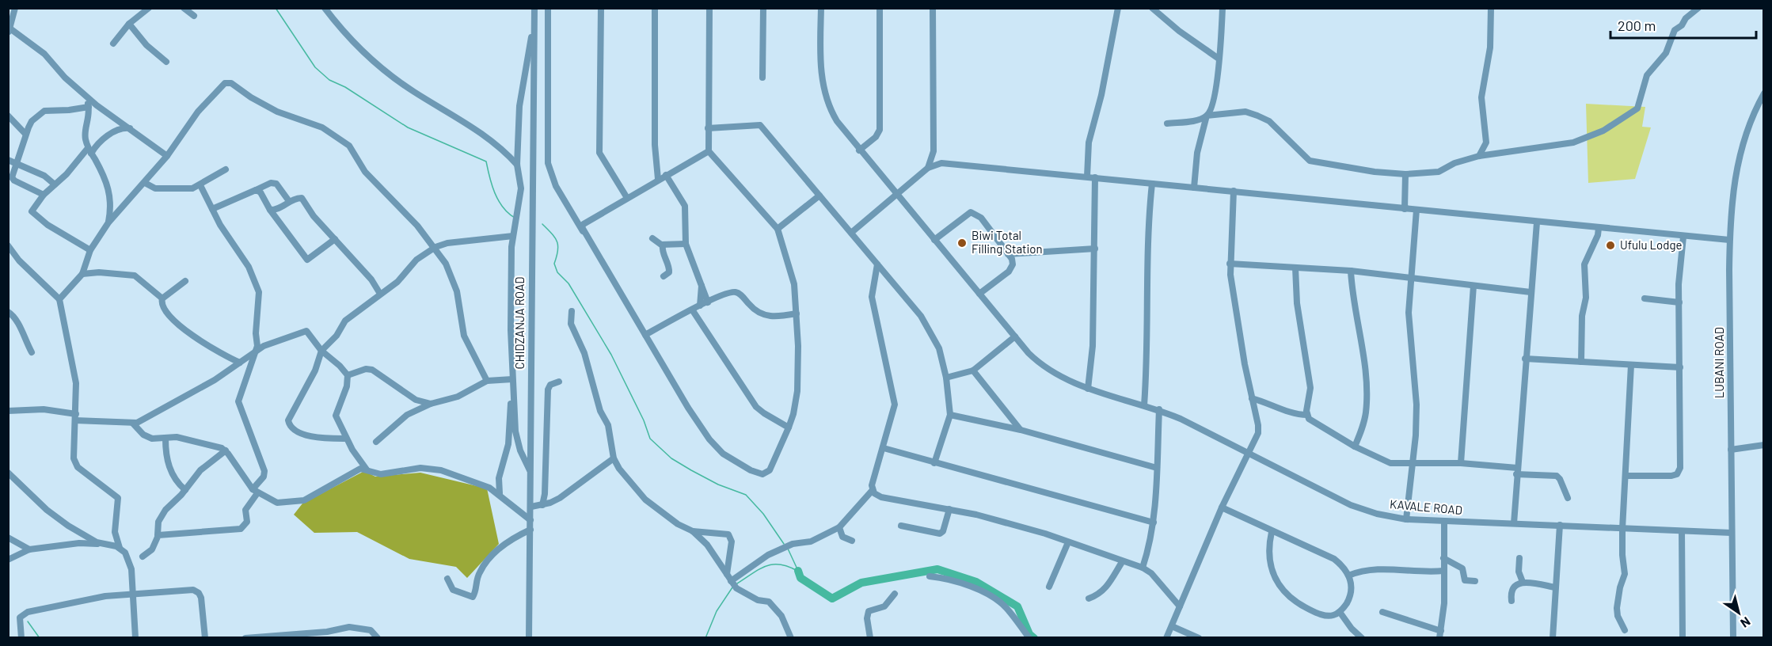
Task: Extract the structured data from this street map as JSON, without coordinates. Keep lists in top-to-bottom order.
{
  "streets": {
    "street": ["CHIDZANJA ROAD", "LUBANI ROAD", "KAVALE ROAD"]
  },
  "crossings": [
    ["LUBANI ROAD", "KAVALE ROAD"]
  ],
  "places": ["Biwi Total Filling Station", "Ufulu Lodge"],
  "scale_bar": "200 m",
  "north": "bottom right"
}
